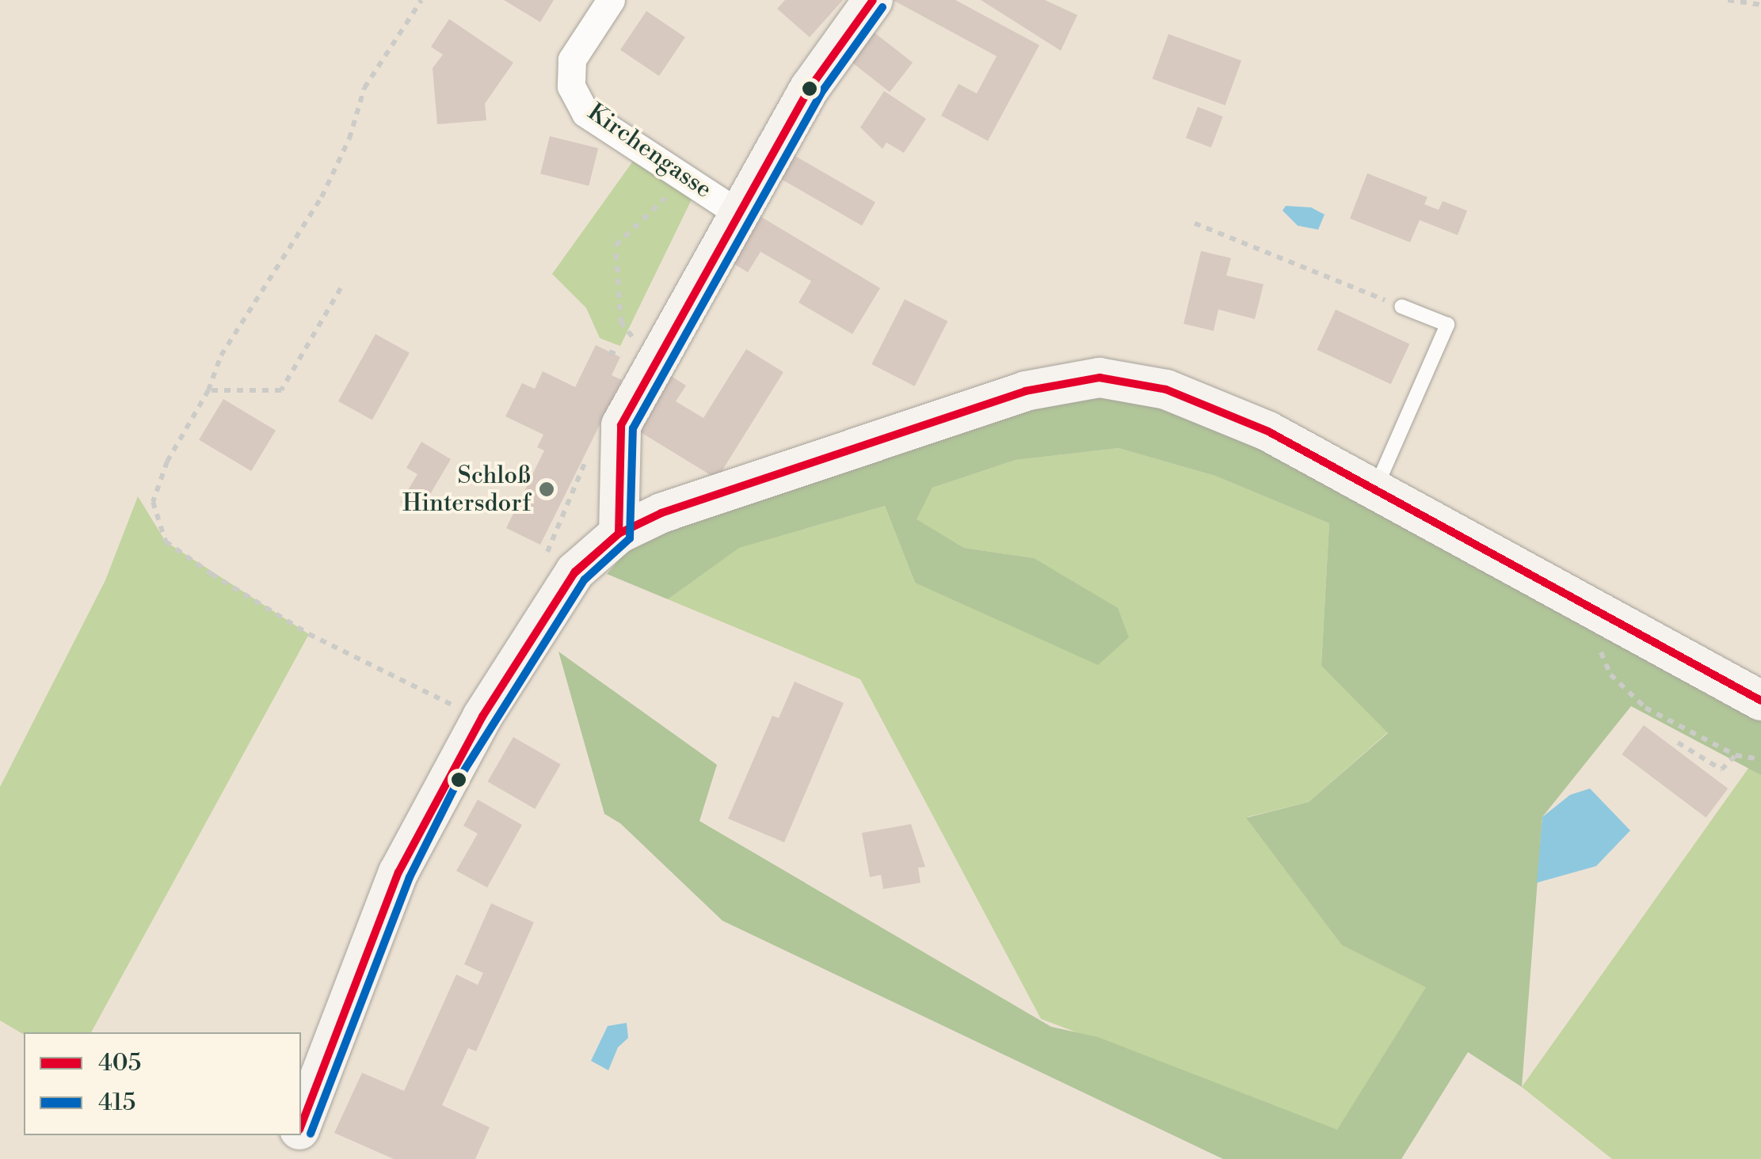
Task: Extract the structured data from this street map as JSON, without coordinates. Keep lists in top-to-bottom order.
{
  "streets": {
    "street": ["Kirchengasse"]
  },
  "places": ["Schloß Hintersdorf"],
  "lines": ["transit line 405", "transit line 415"],
  "legend": ["405", "415"]
}
